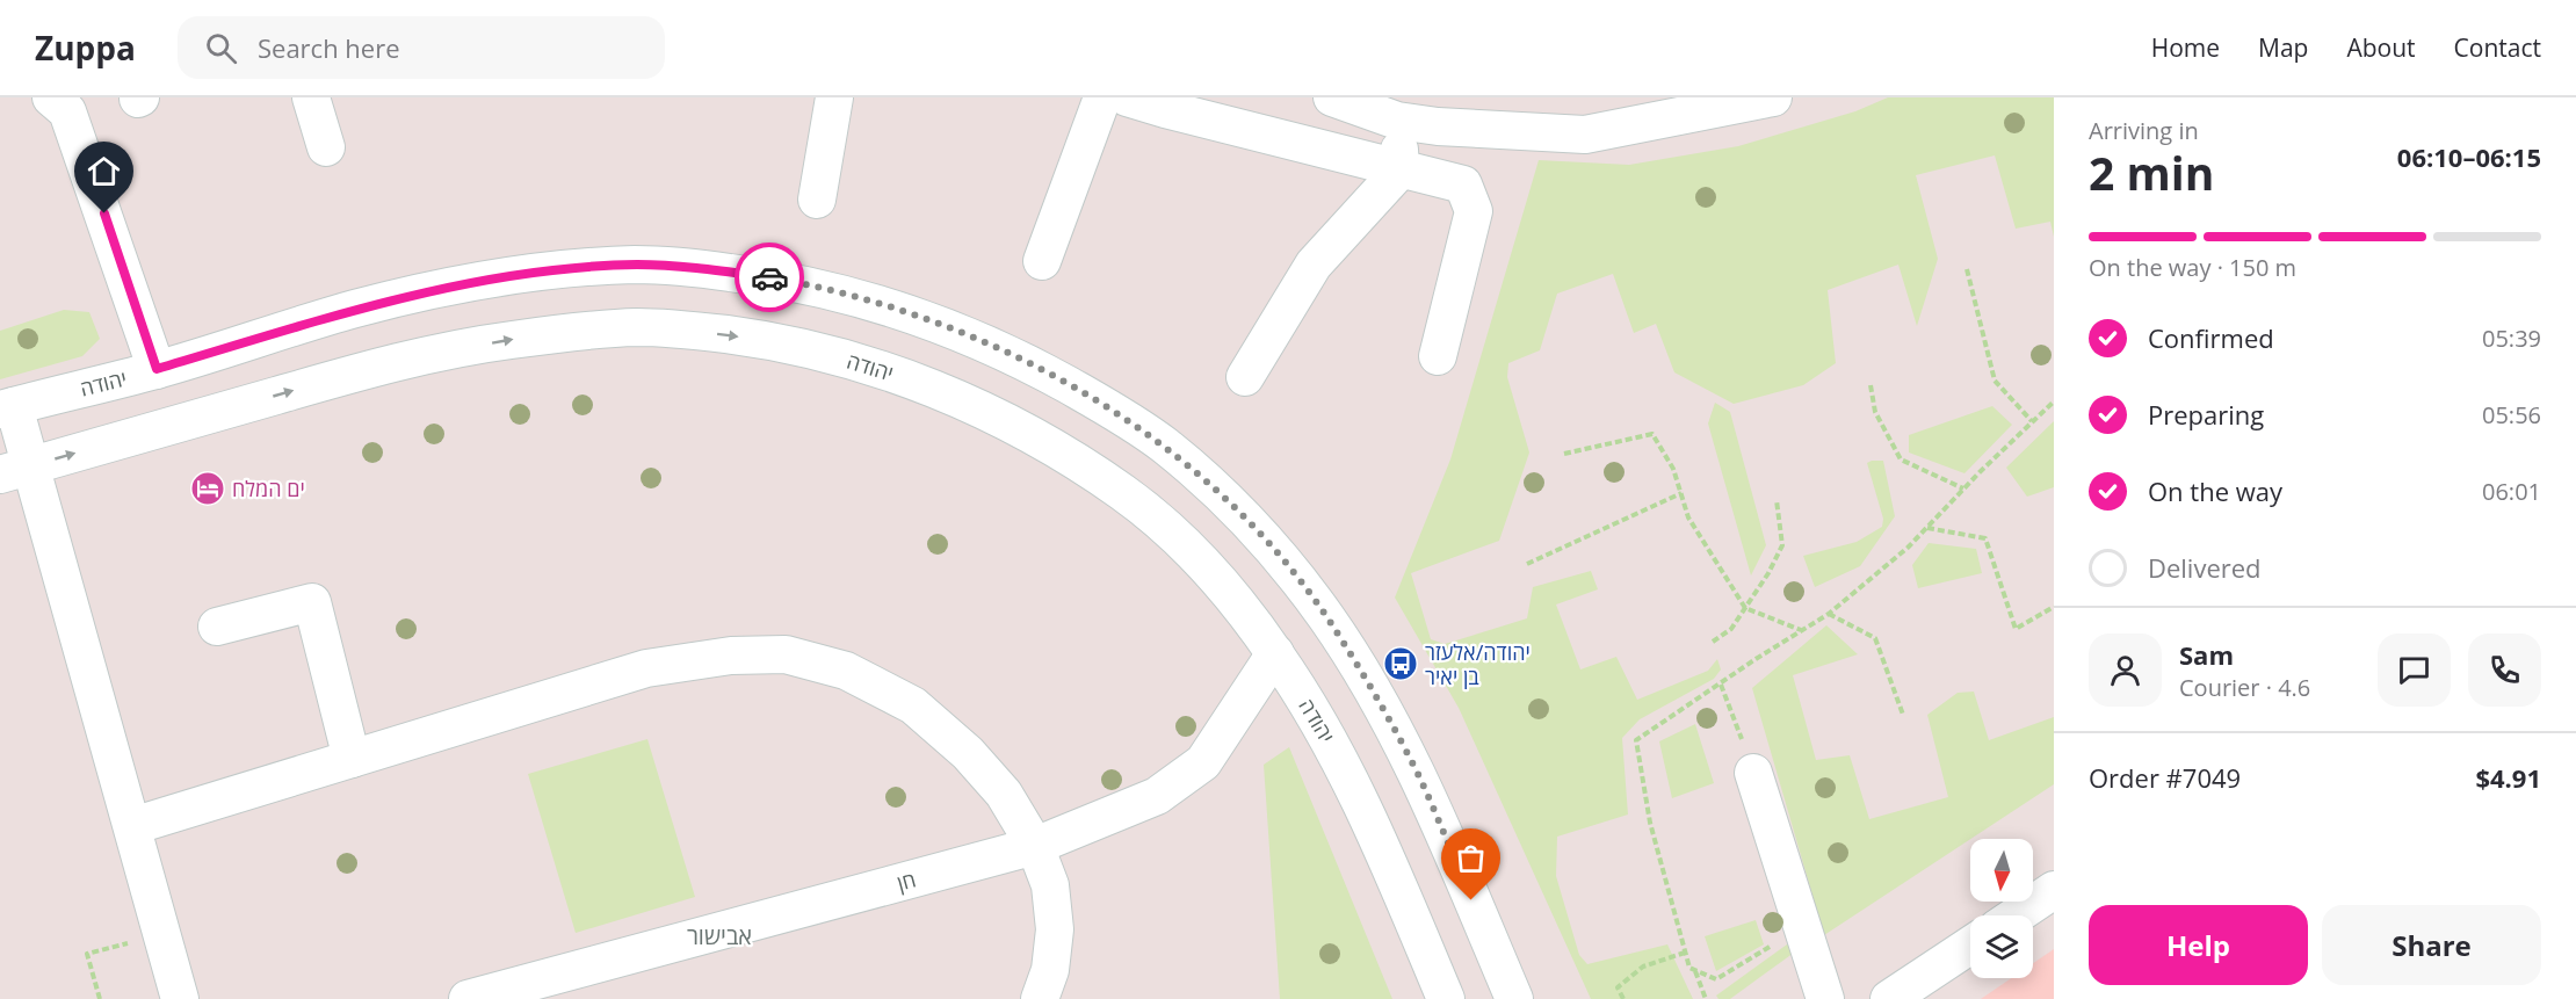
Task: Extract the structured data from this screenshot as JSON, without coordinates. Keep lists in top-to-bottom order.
{
  "streets": {
    "street": ["יהודה", "חן"]
  },
  "crossings": [
    ["יהודה", "חן"]
  ],
  "districts": ["אבישור"],
  "places": {
    "hotel": ["ים המלח"],
    "bus stop": ["יהודה/אלעזר בן יאיר"]
  },
  "north": "bottom",
  "page": {
    "header": "Zuppa",
    "search": "Search here",
    "nav": [
      "Home",
      "Map",
      "About",
      "Contact"
    ],
    "heading": ["2 min", "Arriving in", "06:10–06:15"],
    "panel": [
      "Sam",
      "Courier · 4.6",
      "Order #7049",
      "$4.91"
    ],
    "bar": "On the way · 150 m",
    "list": [
      ["Confirmed", "05:39"],
      ["Preparing", "05:56"],
      ["On the way", "06:01"],
      "Delivered"
    ],
    "buttons": ["Help", "Share"]
  }
}
